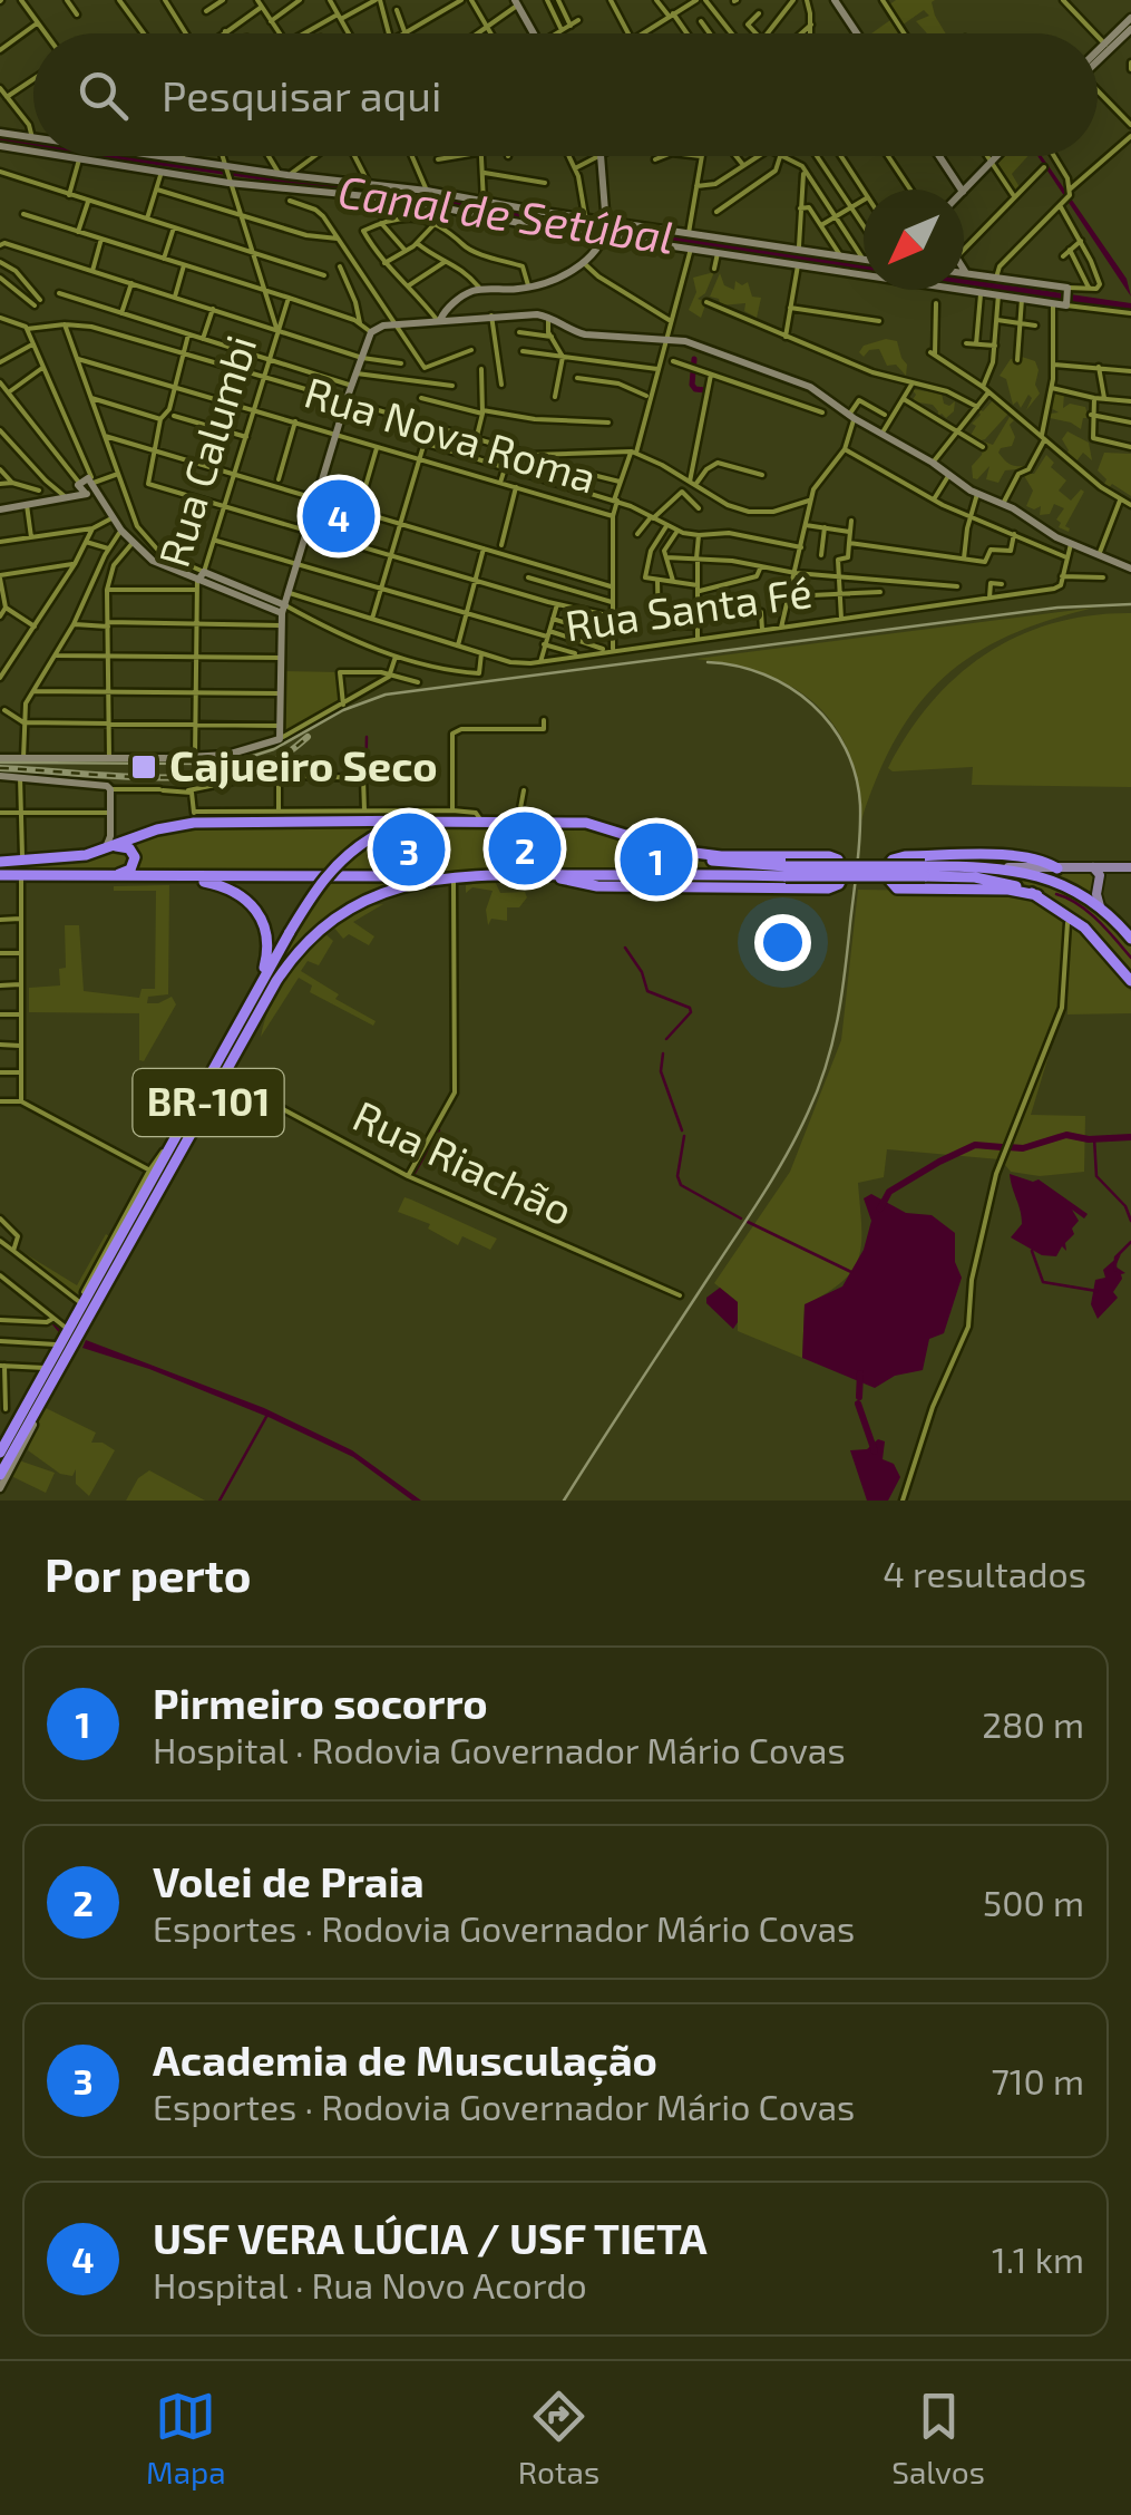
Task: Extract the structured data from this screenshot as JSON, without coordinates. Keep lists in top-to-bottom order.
{
  "streets": {
    "highway": ["BR-101"],
    "street": [
      "Rua Nova Roma",
      "Rua Calumbi",
      "Rua Santa Fé",
      "Rua Riachão"
    ]
  },
  "crossings": [
    ["Rua Nova Roma", "Rua Calumbi"],
    ["BR-101", "Rua Riachão"]
  ],
  "water": ["Canal de Setúbal"],
  "places": {
    "transit": ["Cajueiro Seco"]
  },
  "north": "bottom left",
  "page": {
    "search": "Pesquisar aqui",
    "pins": [
      "4",
      "2",
      "3",
      "1"
    ],
    "heading": ["Por perto", "4 resultados"],
    "list": [
      {
        "mark": "1",
        "name": "Pirmeiro socorro",
        "note": "Hospital · Rodovia Governador Mário Covas",
        "value": "280 m"
      },
      {
        "mark": "2",
        "name": "Volei de Praia",
        "note": "Esportes · Rodovia Governador Mário Covas",
        "value": "500 m"
      },
      {
        "mark": "3",
        "name": "Academia de Musculação",
        "note": "Esportes · Rodovia Governador Mário Covas",
        "value": "710 m"
      },
      {
        "mark": "4",
        "name": "USF VERA LÚCIA / USF TIETA",
        "note": "Hospital · Rua Novo Acordo",
        "value": "1.1 km"
      }
    ],
    "nav": ["Mapa", "Rotas", "Salvos"]
  }
}
